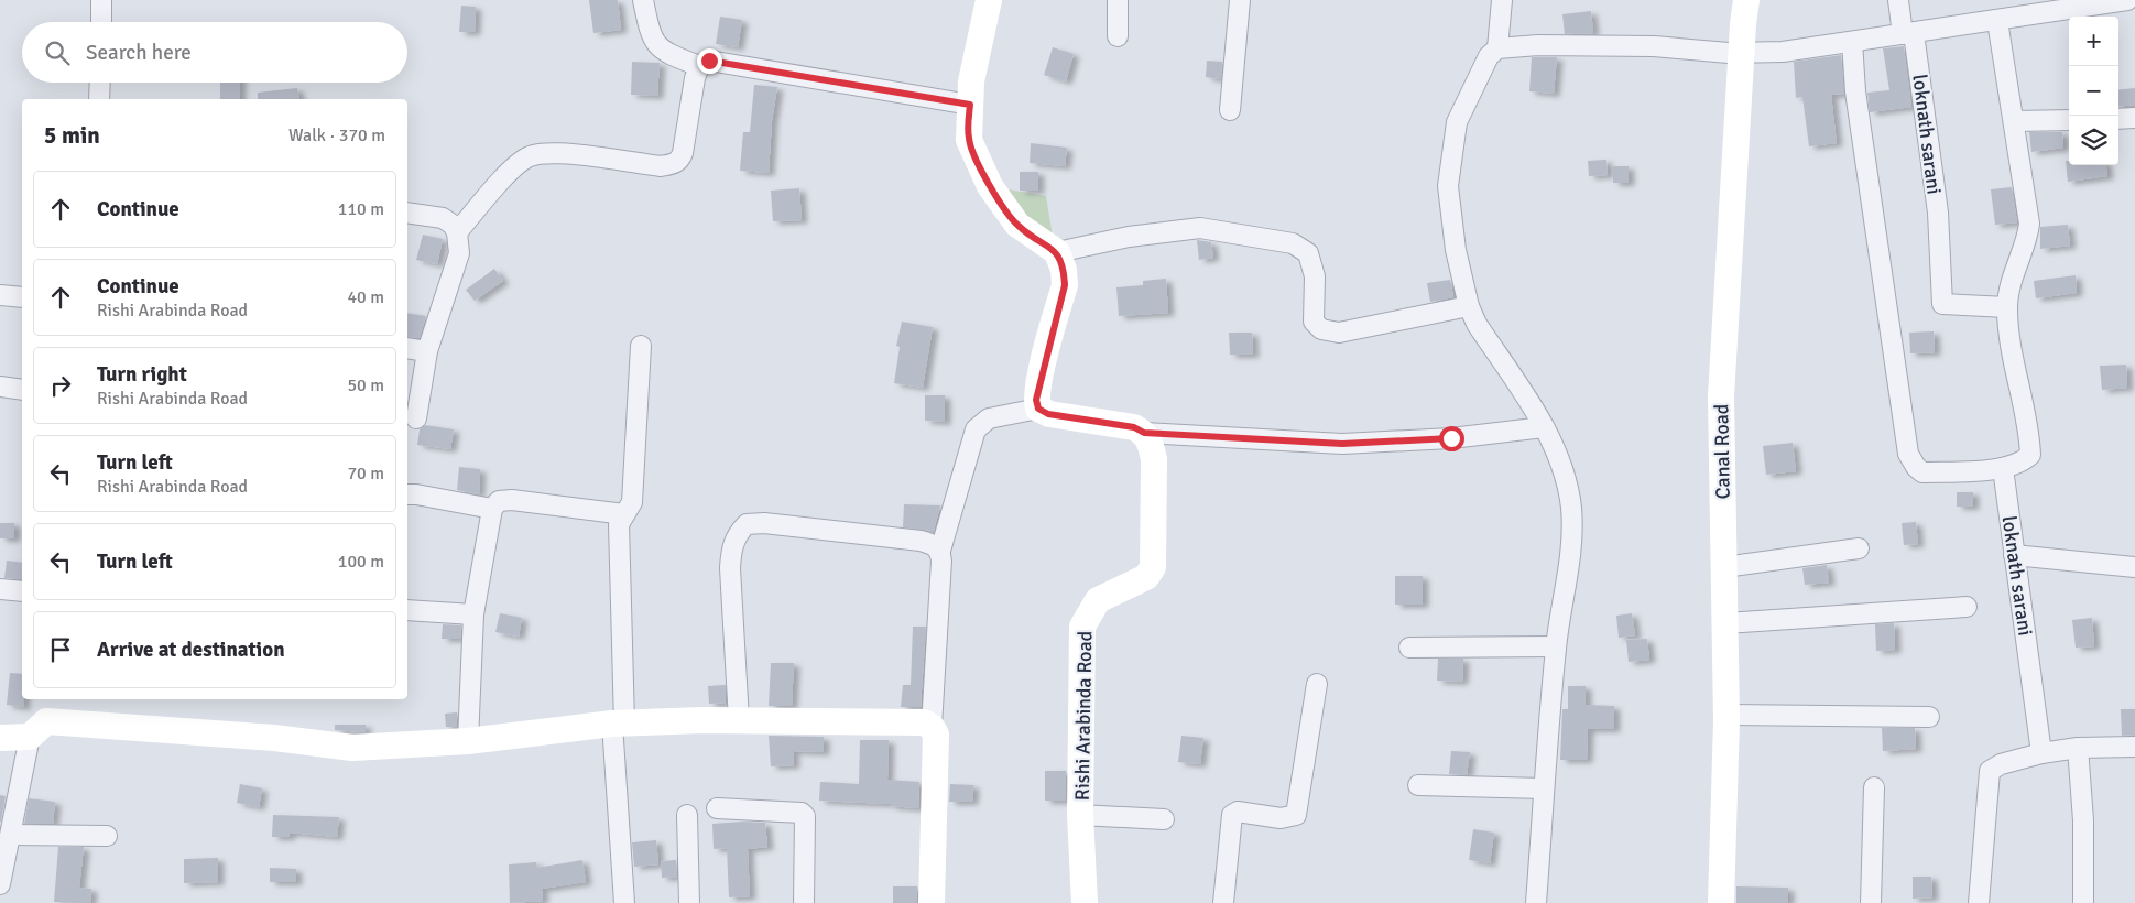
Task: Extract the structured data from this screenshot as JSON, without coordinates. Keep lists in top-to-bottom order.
{
  "streets": {
    "street": ["loknath sarani", "Canal Road", "Rishi Arabinda Road"]
  },
  "page": {
    "map_buttons": ["+", "−"],
    "search": "Search here",
    "heading": ["5 min", "Walk · 370 m"],
    "list": [
      ["Continue", "110 m"],
      ["Continue", "Rishi Arabinda Road", "40 m"],
      ["Turn right", "Rishi Arabinda Road", "50 m"],
      ["Turn left", "Rishi Arabinda Road", "70 m"],
      ["Turn left", "100 m"],
      "Arrive at destination"
    ]
  }
}
